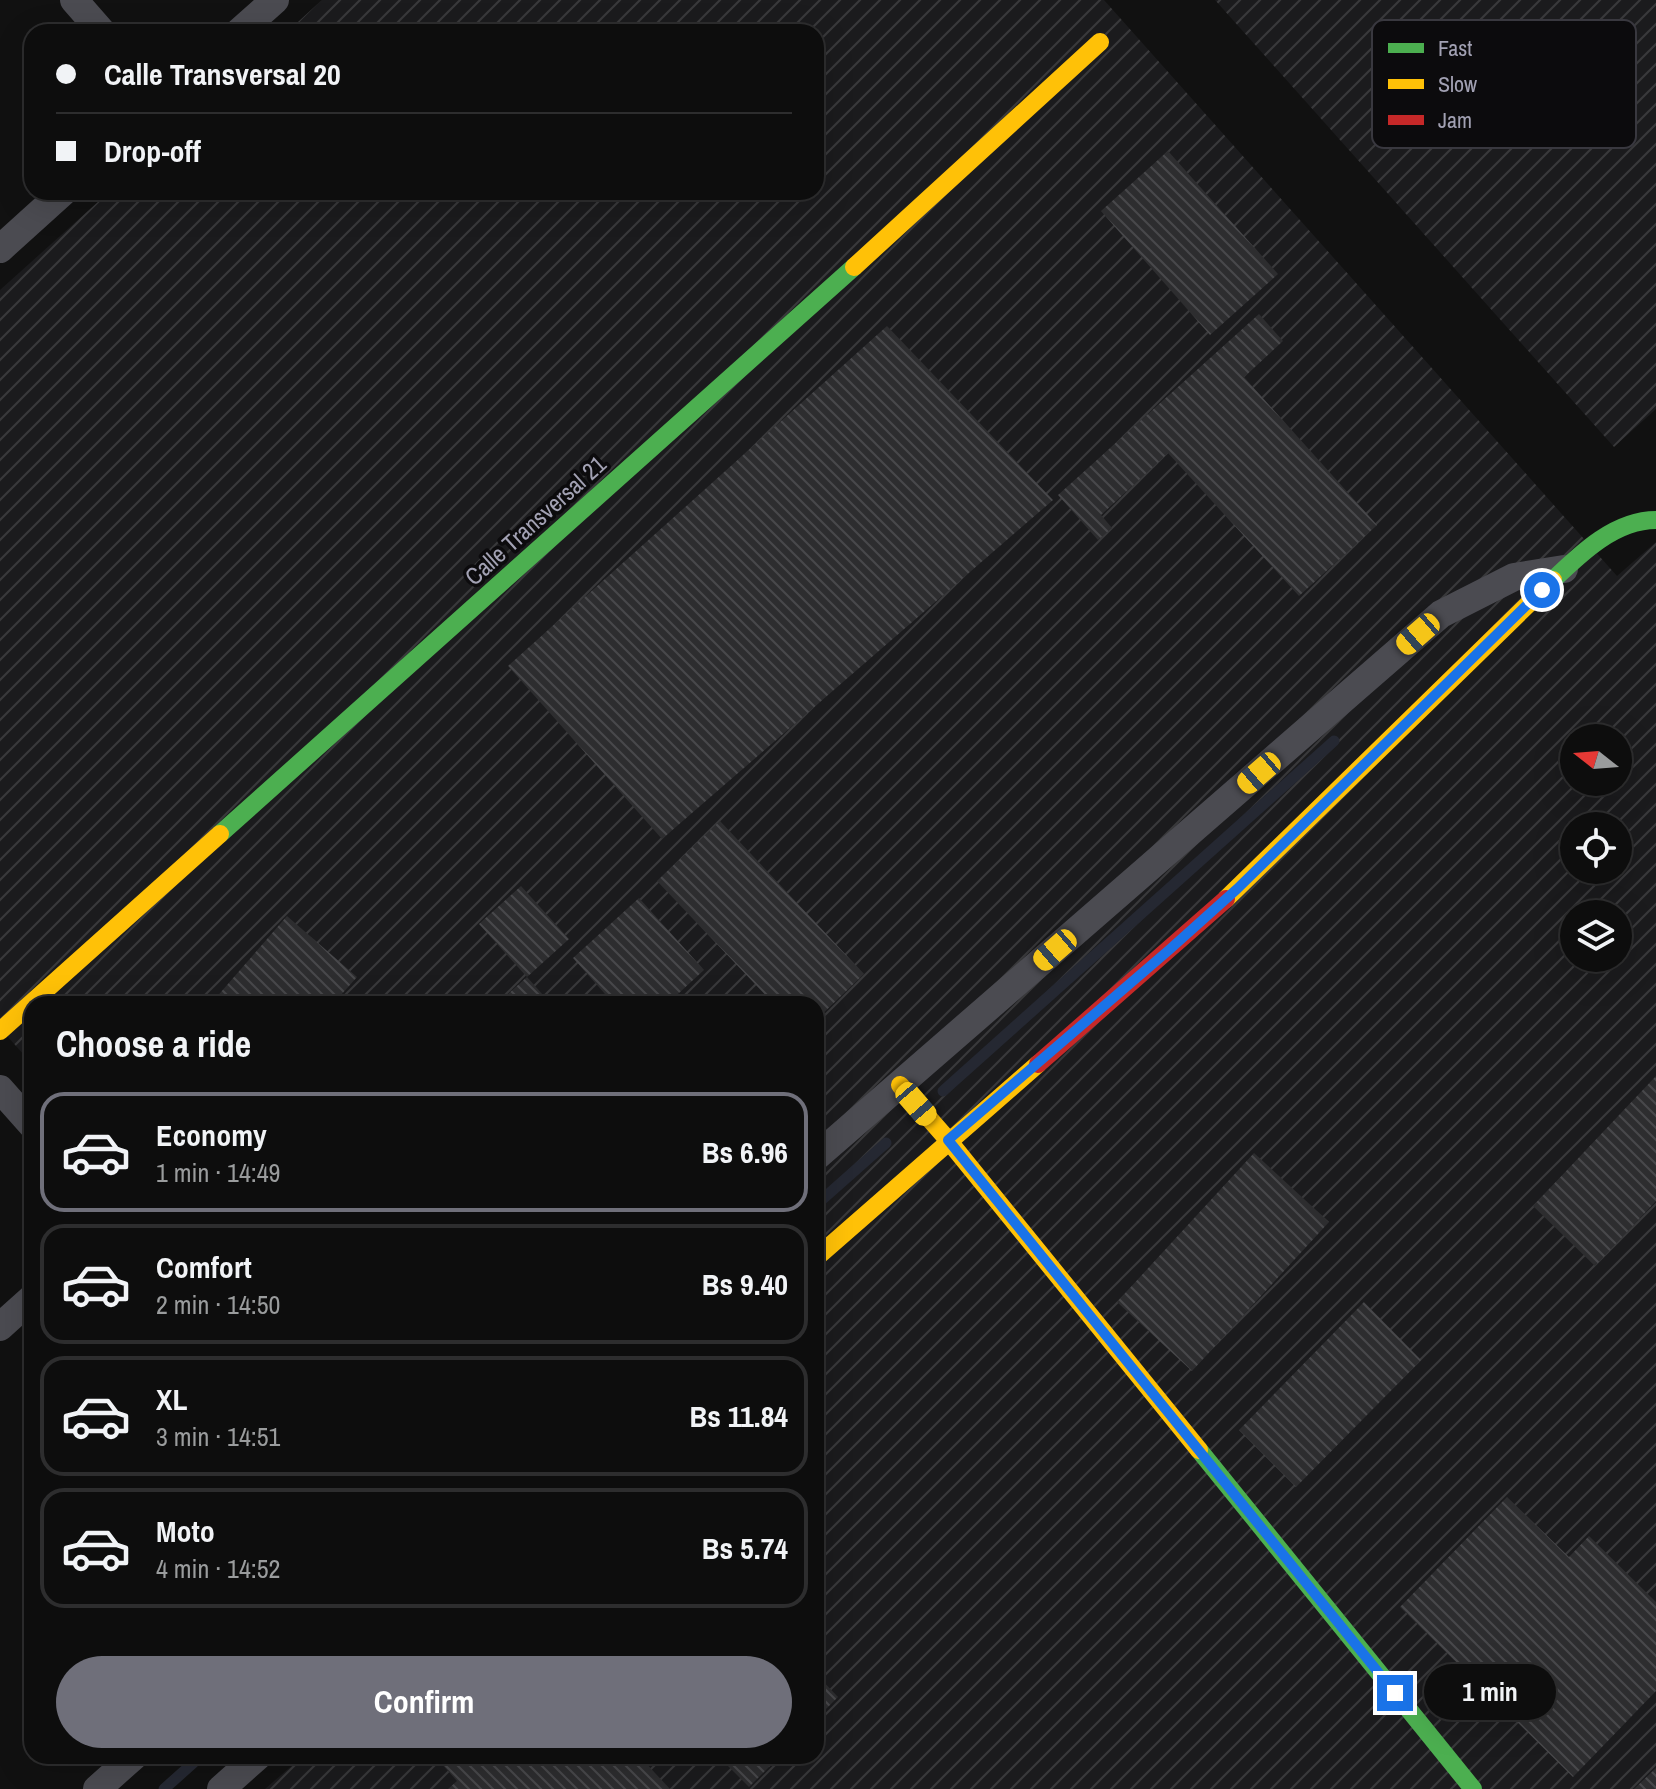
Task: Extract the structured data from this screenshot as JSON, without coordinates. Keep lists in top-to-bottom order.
{
  "streets": {
    "street": ["Calle Transversal 21"]
  },
  "legend": ["Fast", "Slow", "Jam"],
  "north": "left",
  "page": {
    "banner": ["Calle Transversal 20", "Drop-off"],
    "heading": "Choose a ride",
    "list": [
      {
        "name": "Economy",
        "note": "1 min · 14:49",
        "value": "Bs 6.96"
      },
      {
        "name": "Comfort",
        "note": "2 min · 14:50",
        "value": "Bs 9.40"
      },
      {
        "name": "XL",
        "note": "3 min · 14:51",
        "value": "Bs 11.84"
      },
      {
        "name": "Moto",
        "note": "4 min · 14:52",
        "value": "Bs 5.74"
      }
    ],
    "buttons": "Confirm",
    "bubble": "1 min"
  }
}
